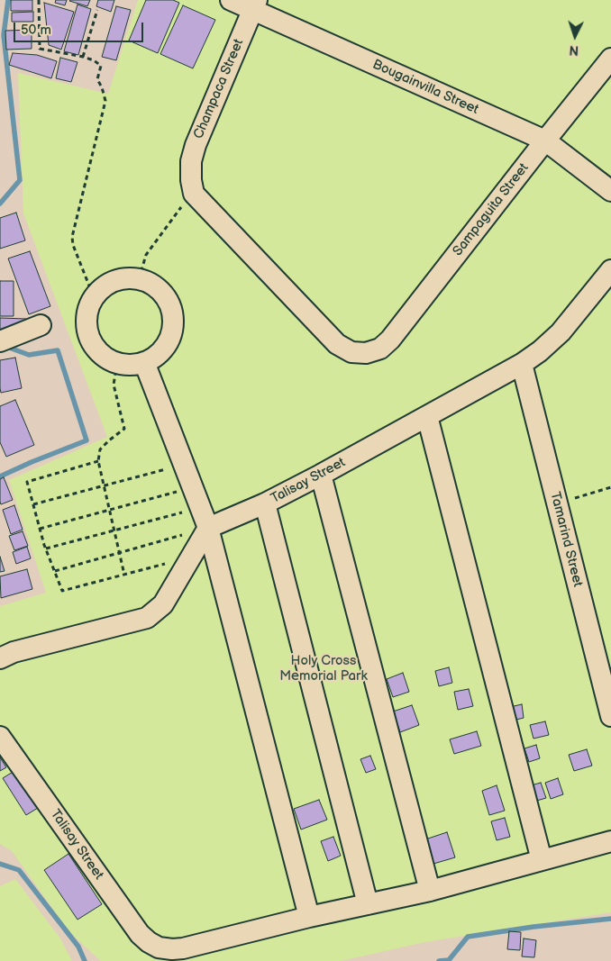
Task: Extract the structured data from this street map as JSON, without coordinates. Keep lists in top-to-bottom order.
{
  "streets": {
    "street": [
      "Bougainvilla Street",
      "Champaca Street",
      "Sampaguita Street",
      "Talisay Street",
      "Tamarind Street"
    ]
  },
  "crossings": [
    ["Bougainvilla Street", "Champaca Street"],
    ["Bougainvilla Street", "Sampaguita Street"],
    ["Champaca Street", "Sampaguita Street"],
    ["Talisay Street", "Tamarind Street"]
  ],
  "parks": ["Holy Cross Memorial Park"],
  "scale_bar": "50 m",
  "north": "bottom"
}
